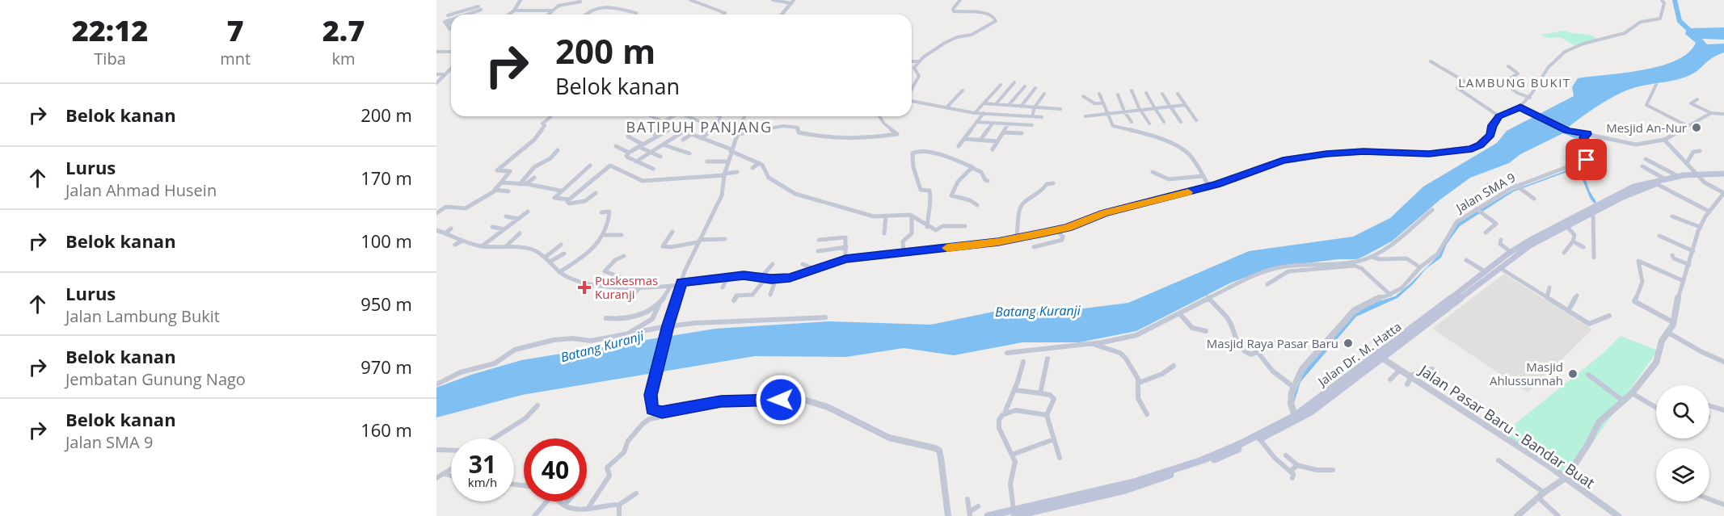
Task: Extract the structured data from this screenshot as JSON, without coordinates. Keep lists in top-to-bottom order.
{
  "streets": {
    "main road": ["Jalan Dr. M. Hatta"],
    "street": ["Jalan SMA 9", "Jalan Pasar Baru - Bandar Buat"]
  },
  "crossings": [
    ["Jalan SMA 9", "Jalan Dr. M. Hatta"],
    ["Jalan Dr. M. Hatta", "Jalan Pasar Baru - Bandar Buat"]
  ],
  "districts": ["LAMBUNG BUKIT", "BATIPUH PANJANG"],
  "water": ["Batang Kuranji"],
  "places": {
    "other": ["Mesjid An-Nur", "Masjid Raya Pasar Baru", "Masjid Ahlussunnah"],
    "health": ["Puskesmas Kuranji"]
  },
  "page": {
    "eta": [
      "22:12",
      "Tiba",
      "7",
      "mnt",
      "2.7",
      "km"
    ],
    "turn": ["200 m", "Belok kanan"],
    "list": [
      {
        "name": "Belok kanan",
        "value": "200 m"
      },
      {
        "name": "Lurus",
        "note": "Jalan Ahmad Husein",
        "value": "170 m"
      },
      {
        "name": "Belok kanan",
        "value": "100 m"
      },
      {
        "name": "Lurus",
        "note": "Jalan Lambung Bukit",
        "value": "950 m"
      },
      {
        "name": "Belok kanan",
        "note": "Jembatan Gunung Nago",
        "value": "970 m"
      },
      {
        "name": "Belok kanan",
        "note": "Jalan SMA 9",
        "value": "160 m"
      }
    ],
    "speed": "31 km/h",
    "limit": "40"
  }
}
